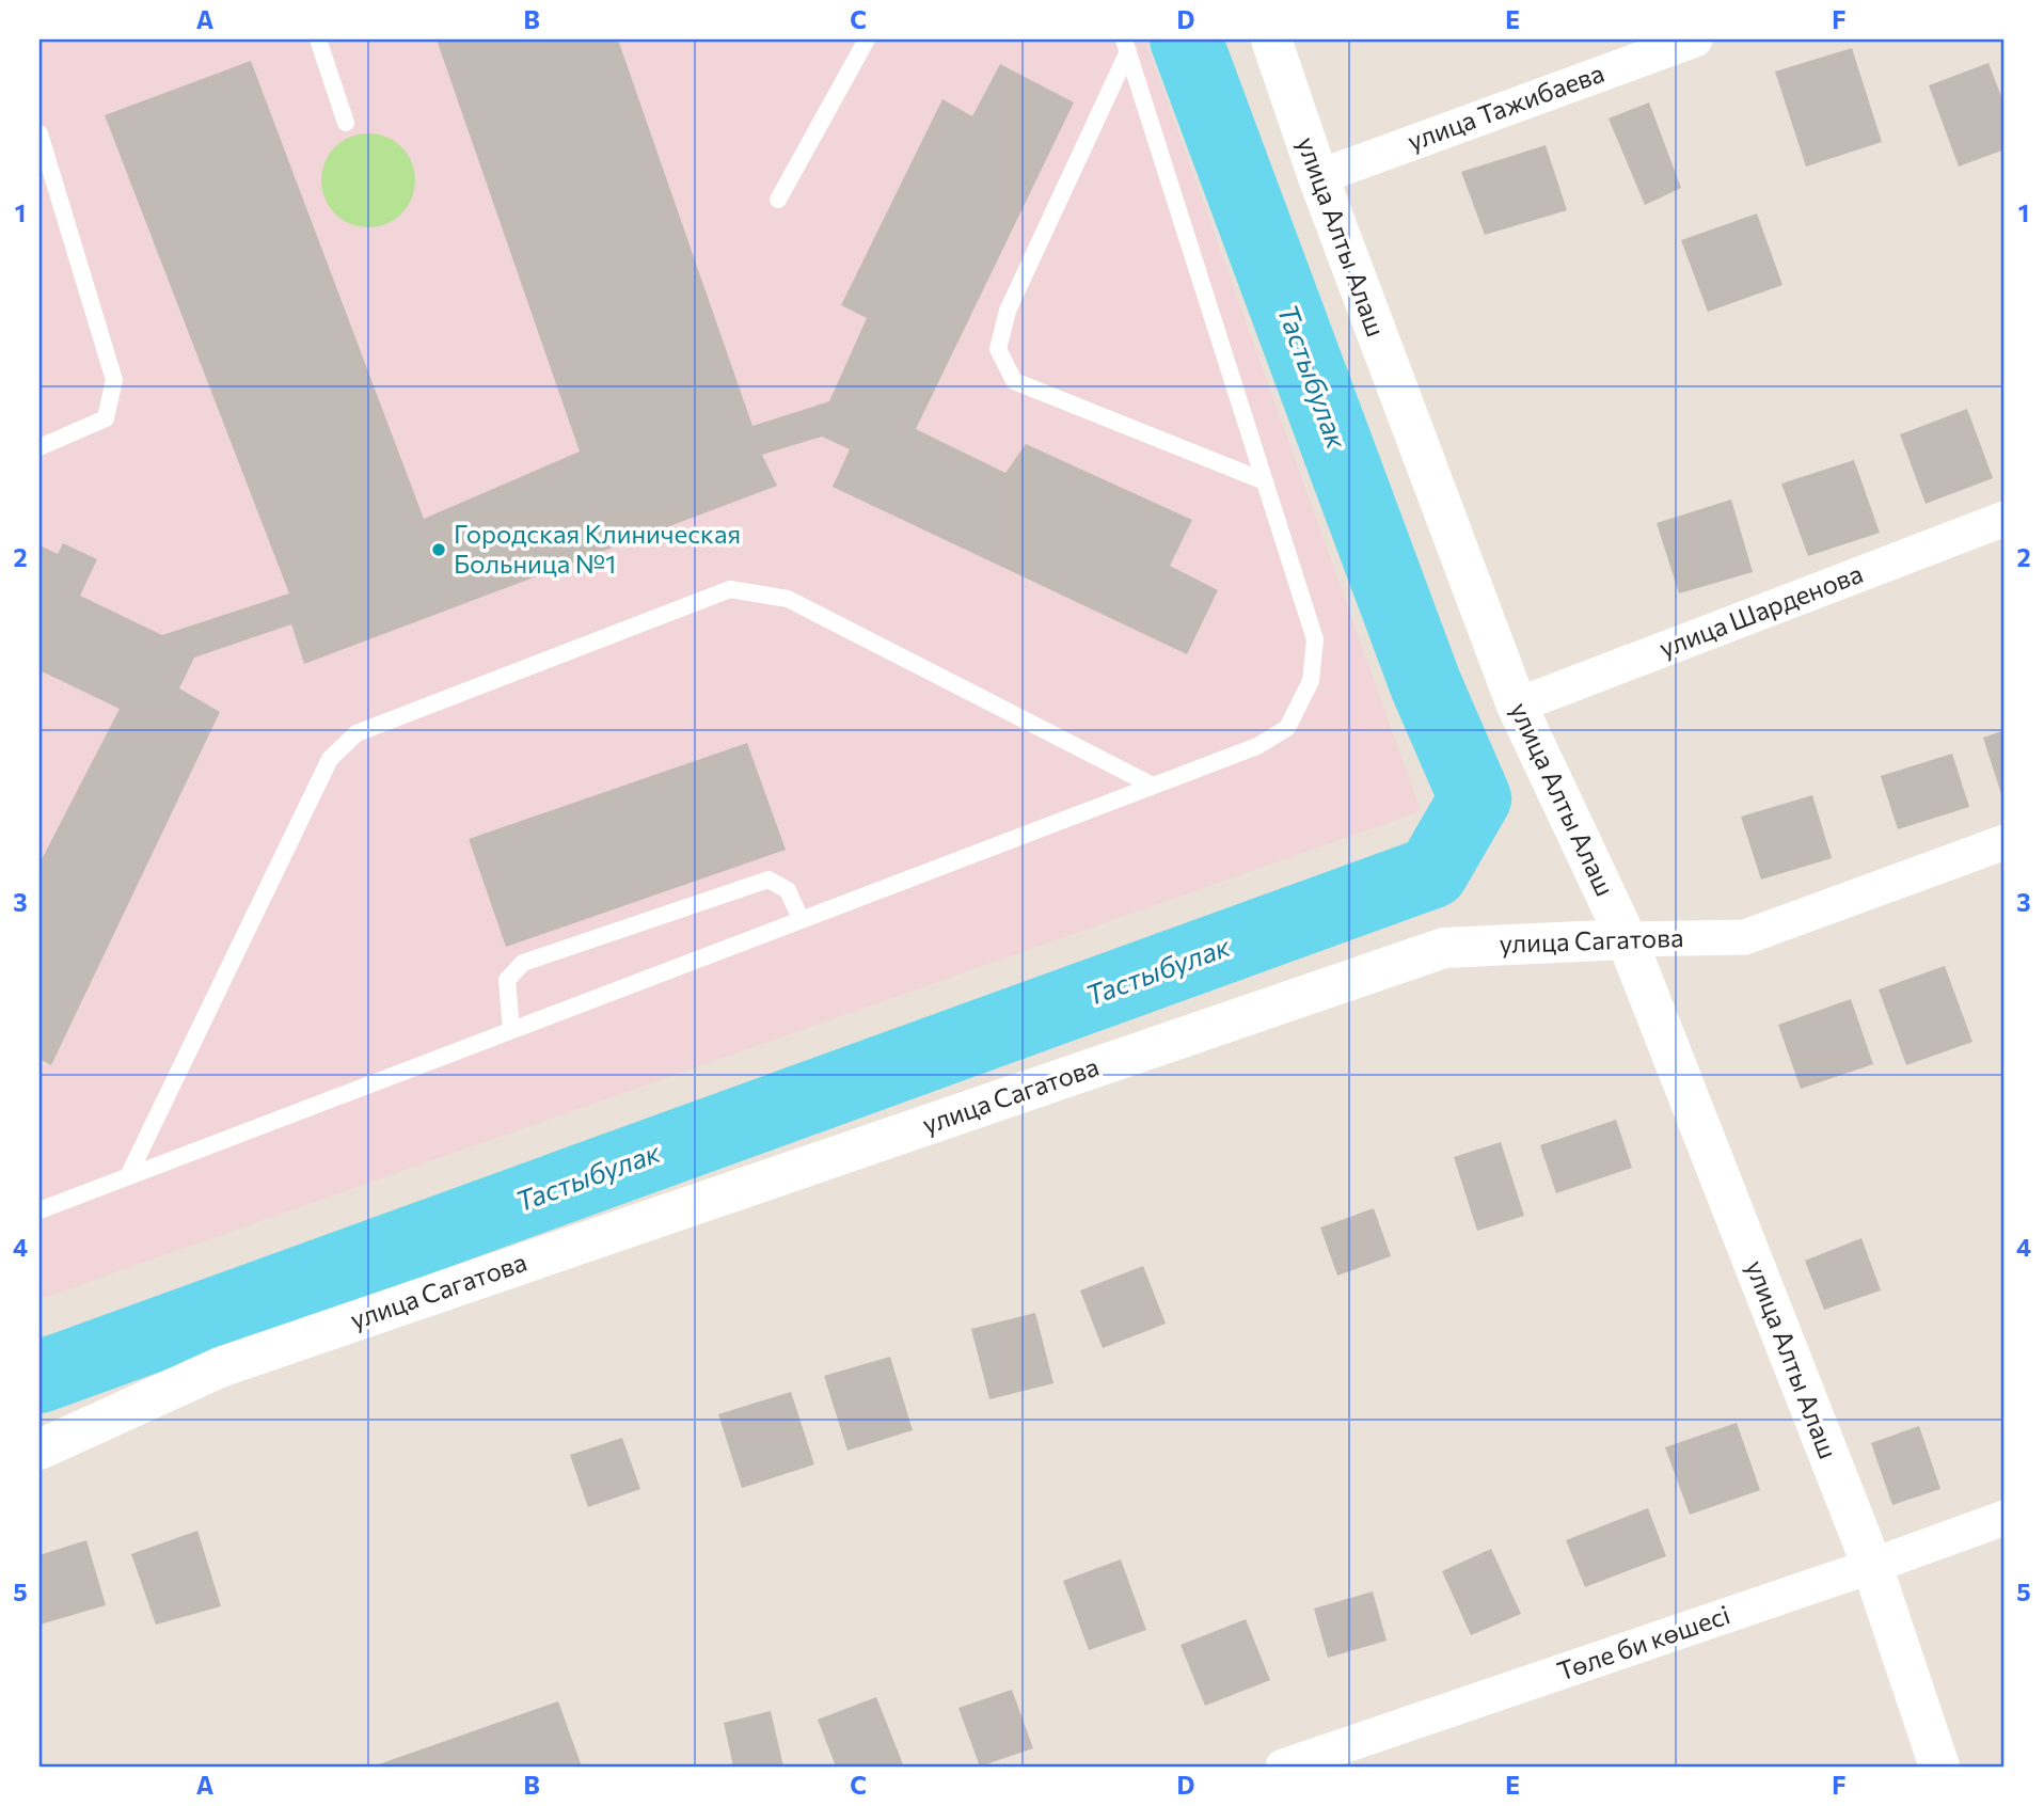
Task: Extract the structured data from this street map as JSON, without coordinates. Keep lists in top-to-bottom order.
{
  "streets": {
    "street": [
      "улица Тажибаева",
      "улица Алты Алаш",
      "улица Шарденова",
      "улица Сагатова",
      "Төле би көшесі"
    ]
  },
  "crossings": [
    ["улица Тажибаева", "улица Алты Алаш"],
    ["улица Алты Алаш", "улица Шарденова"],
    ["улица Алты Алаш", "улица Сагатова"],
    ["улица Алты Алаш", "Төле би көшесі"]
  ],
  "water": ["Тастыбулак"],
  "places": ["Городская Клиническая Больница №1"],
  "grid": {
    "columns": [
      "A",
      "B",
      "C",
      "D",
      "E",
      "F"
    ],
    "rows": [
      "1",
      "2",
      "3",
      "4",
      "5"
    ]
  }
}
